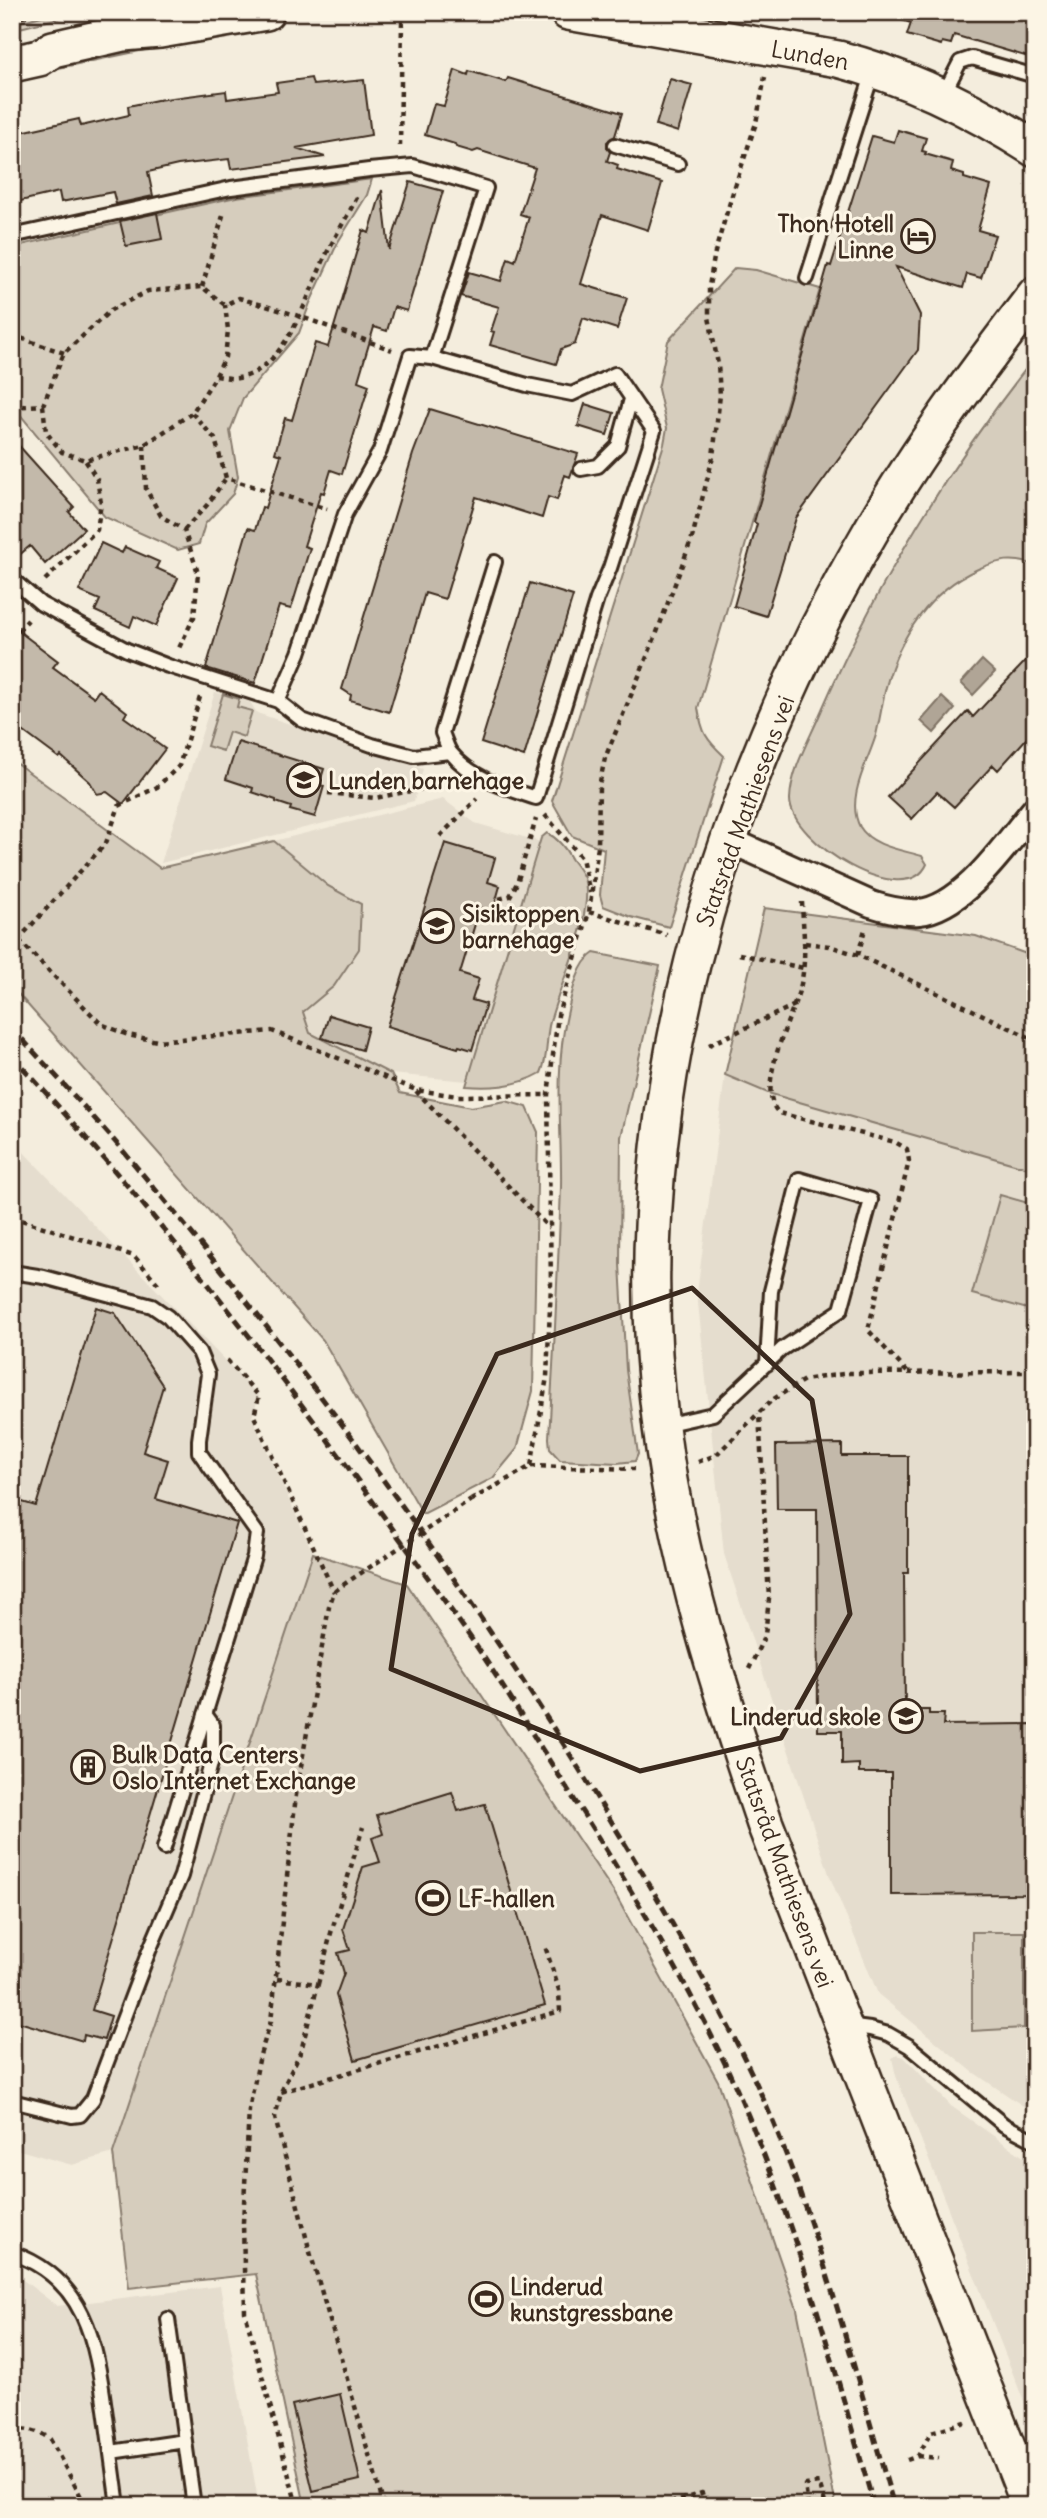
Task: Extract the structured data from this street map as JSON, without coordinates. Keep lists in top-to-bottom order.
{
  "streets": {
    "street": ["Lunden", "Statsråd Mathiesens vei"]
  },
  "places": {
    "hotel": ["Thon Hotell Linne"],
    "school or university": ["Lunden barnehage", "Sisiktoppen barnehage", "Linderud skole"],
    "building": ["Bulk Data Centers Oslo Internet Exchange"],
    "sports": ["LF-hallen", "Linderud kunstgressbane"]
  }
}
